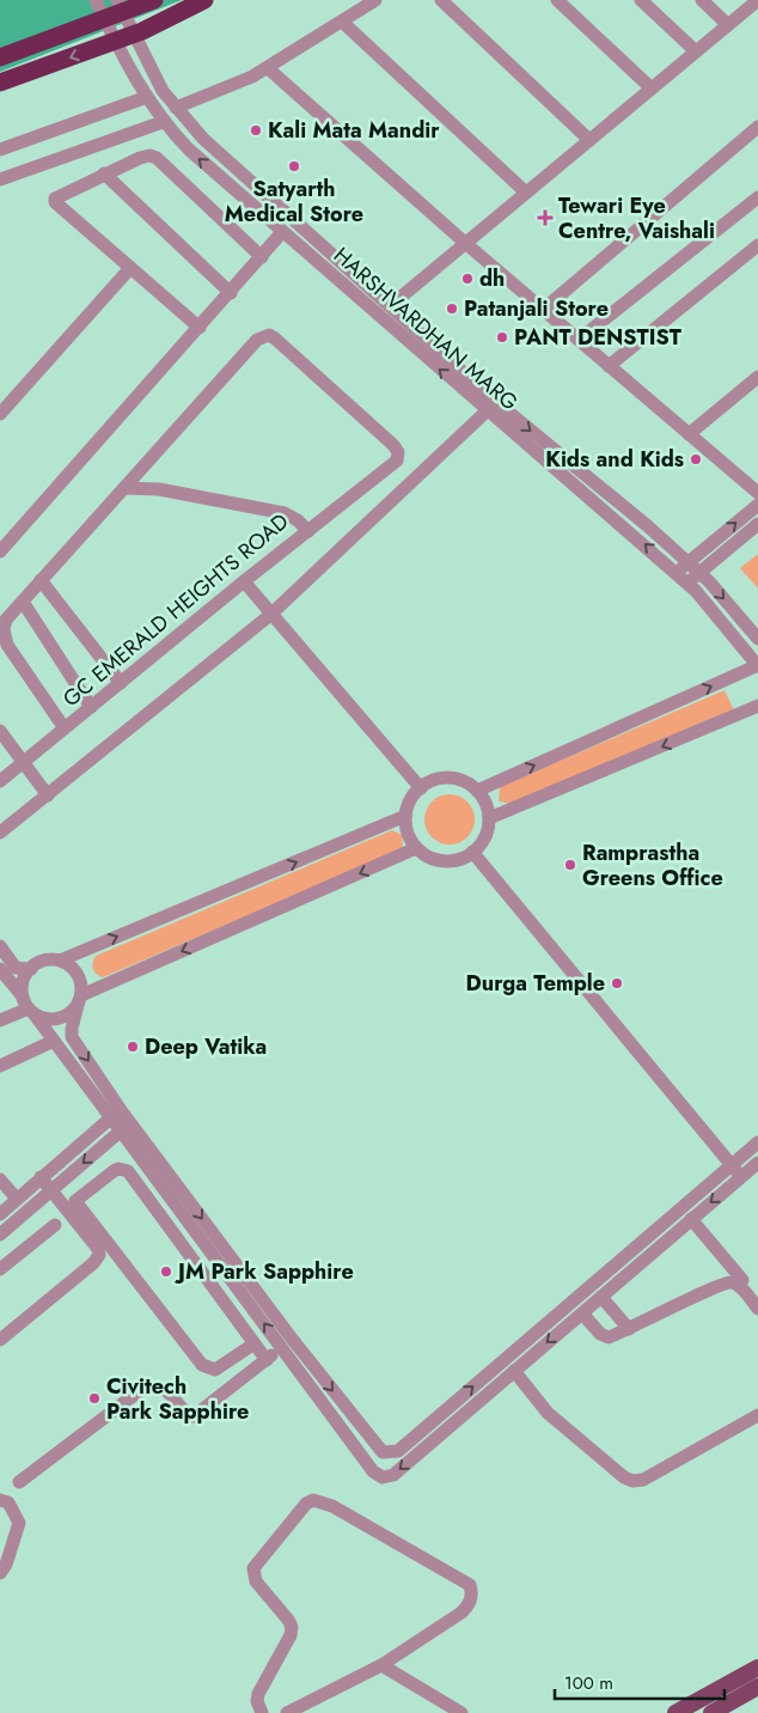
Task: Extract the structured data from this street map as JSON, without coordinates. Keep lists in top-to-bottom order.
{
  "streets": {
    "street": ["HARSHVARDHAN MARG", "GC EMERALD HEIGHTS ROAD"]
  },
  "places": {
    "other": [
      "Kali Mata Mandir",
      "Satyarth Medical Store",
      "dh",
      "Patanjali Store",
      "PANT DENSTIST",
      "Kids and Kids",
      "Ramprastha Greens Office",
      "Durga Temple",
      "Deep Vatika",
      "JM Park Sapphire",
      "Civitech Park Sapphire"
    ],
    "health": ["Tewari Eye Centre, Vaishali"]
  },
  "scale_bar": "100 m"
}
